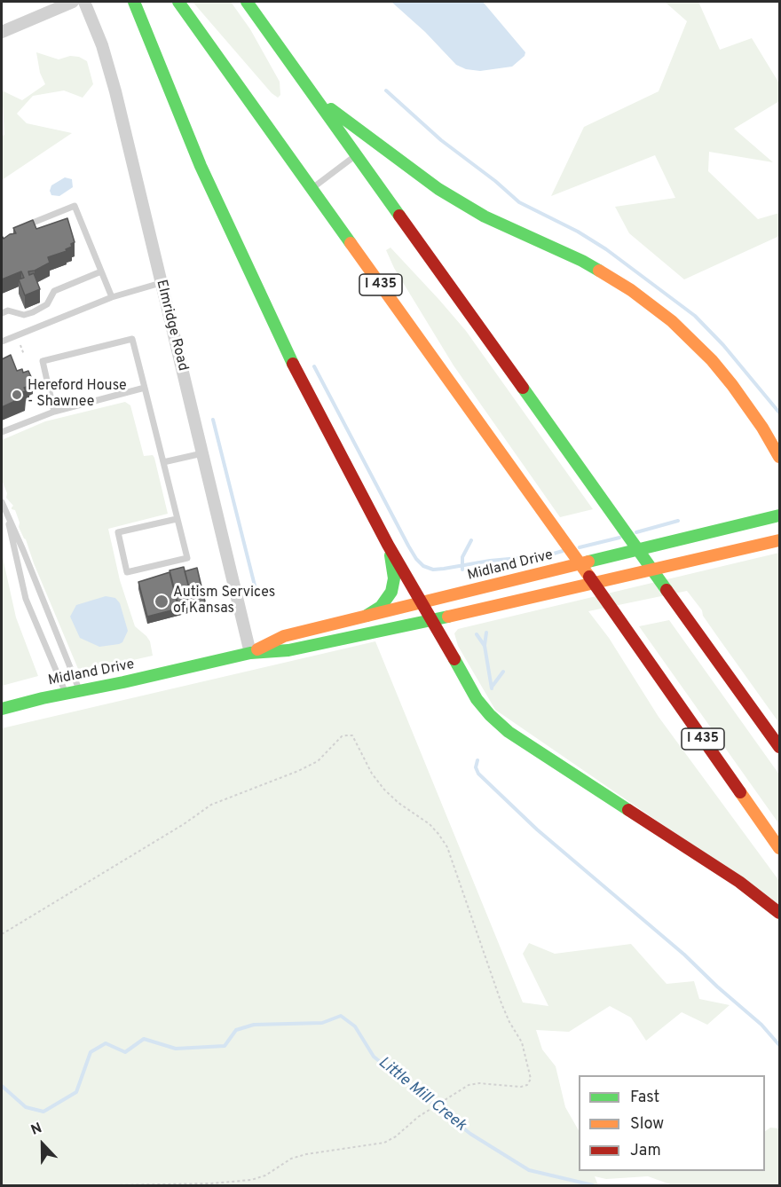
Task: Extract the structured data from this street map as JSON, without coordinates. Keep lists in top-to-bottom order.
{
  "streets": {
    "main road": ["I 435", "Midland Drive"],
    "street": ["Elmridge Road"]
  },
  "crossings": [
    ["Elmridge Road", "Midland Drive"]
  ],
  "water": ["Little Mill Creek"],
  "places": ["Hereford House - Shawnee", "Autism Services of Kansas"],
  "legend": ["Fast", "Slow", "Jam"],
  "north": "top"
}
